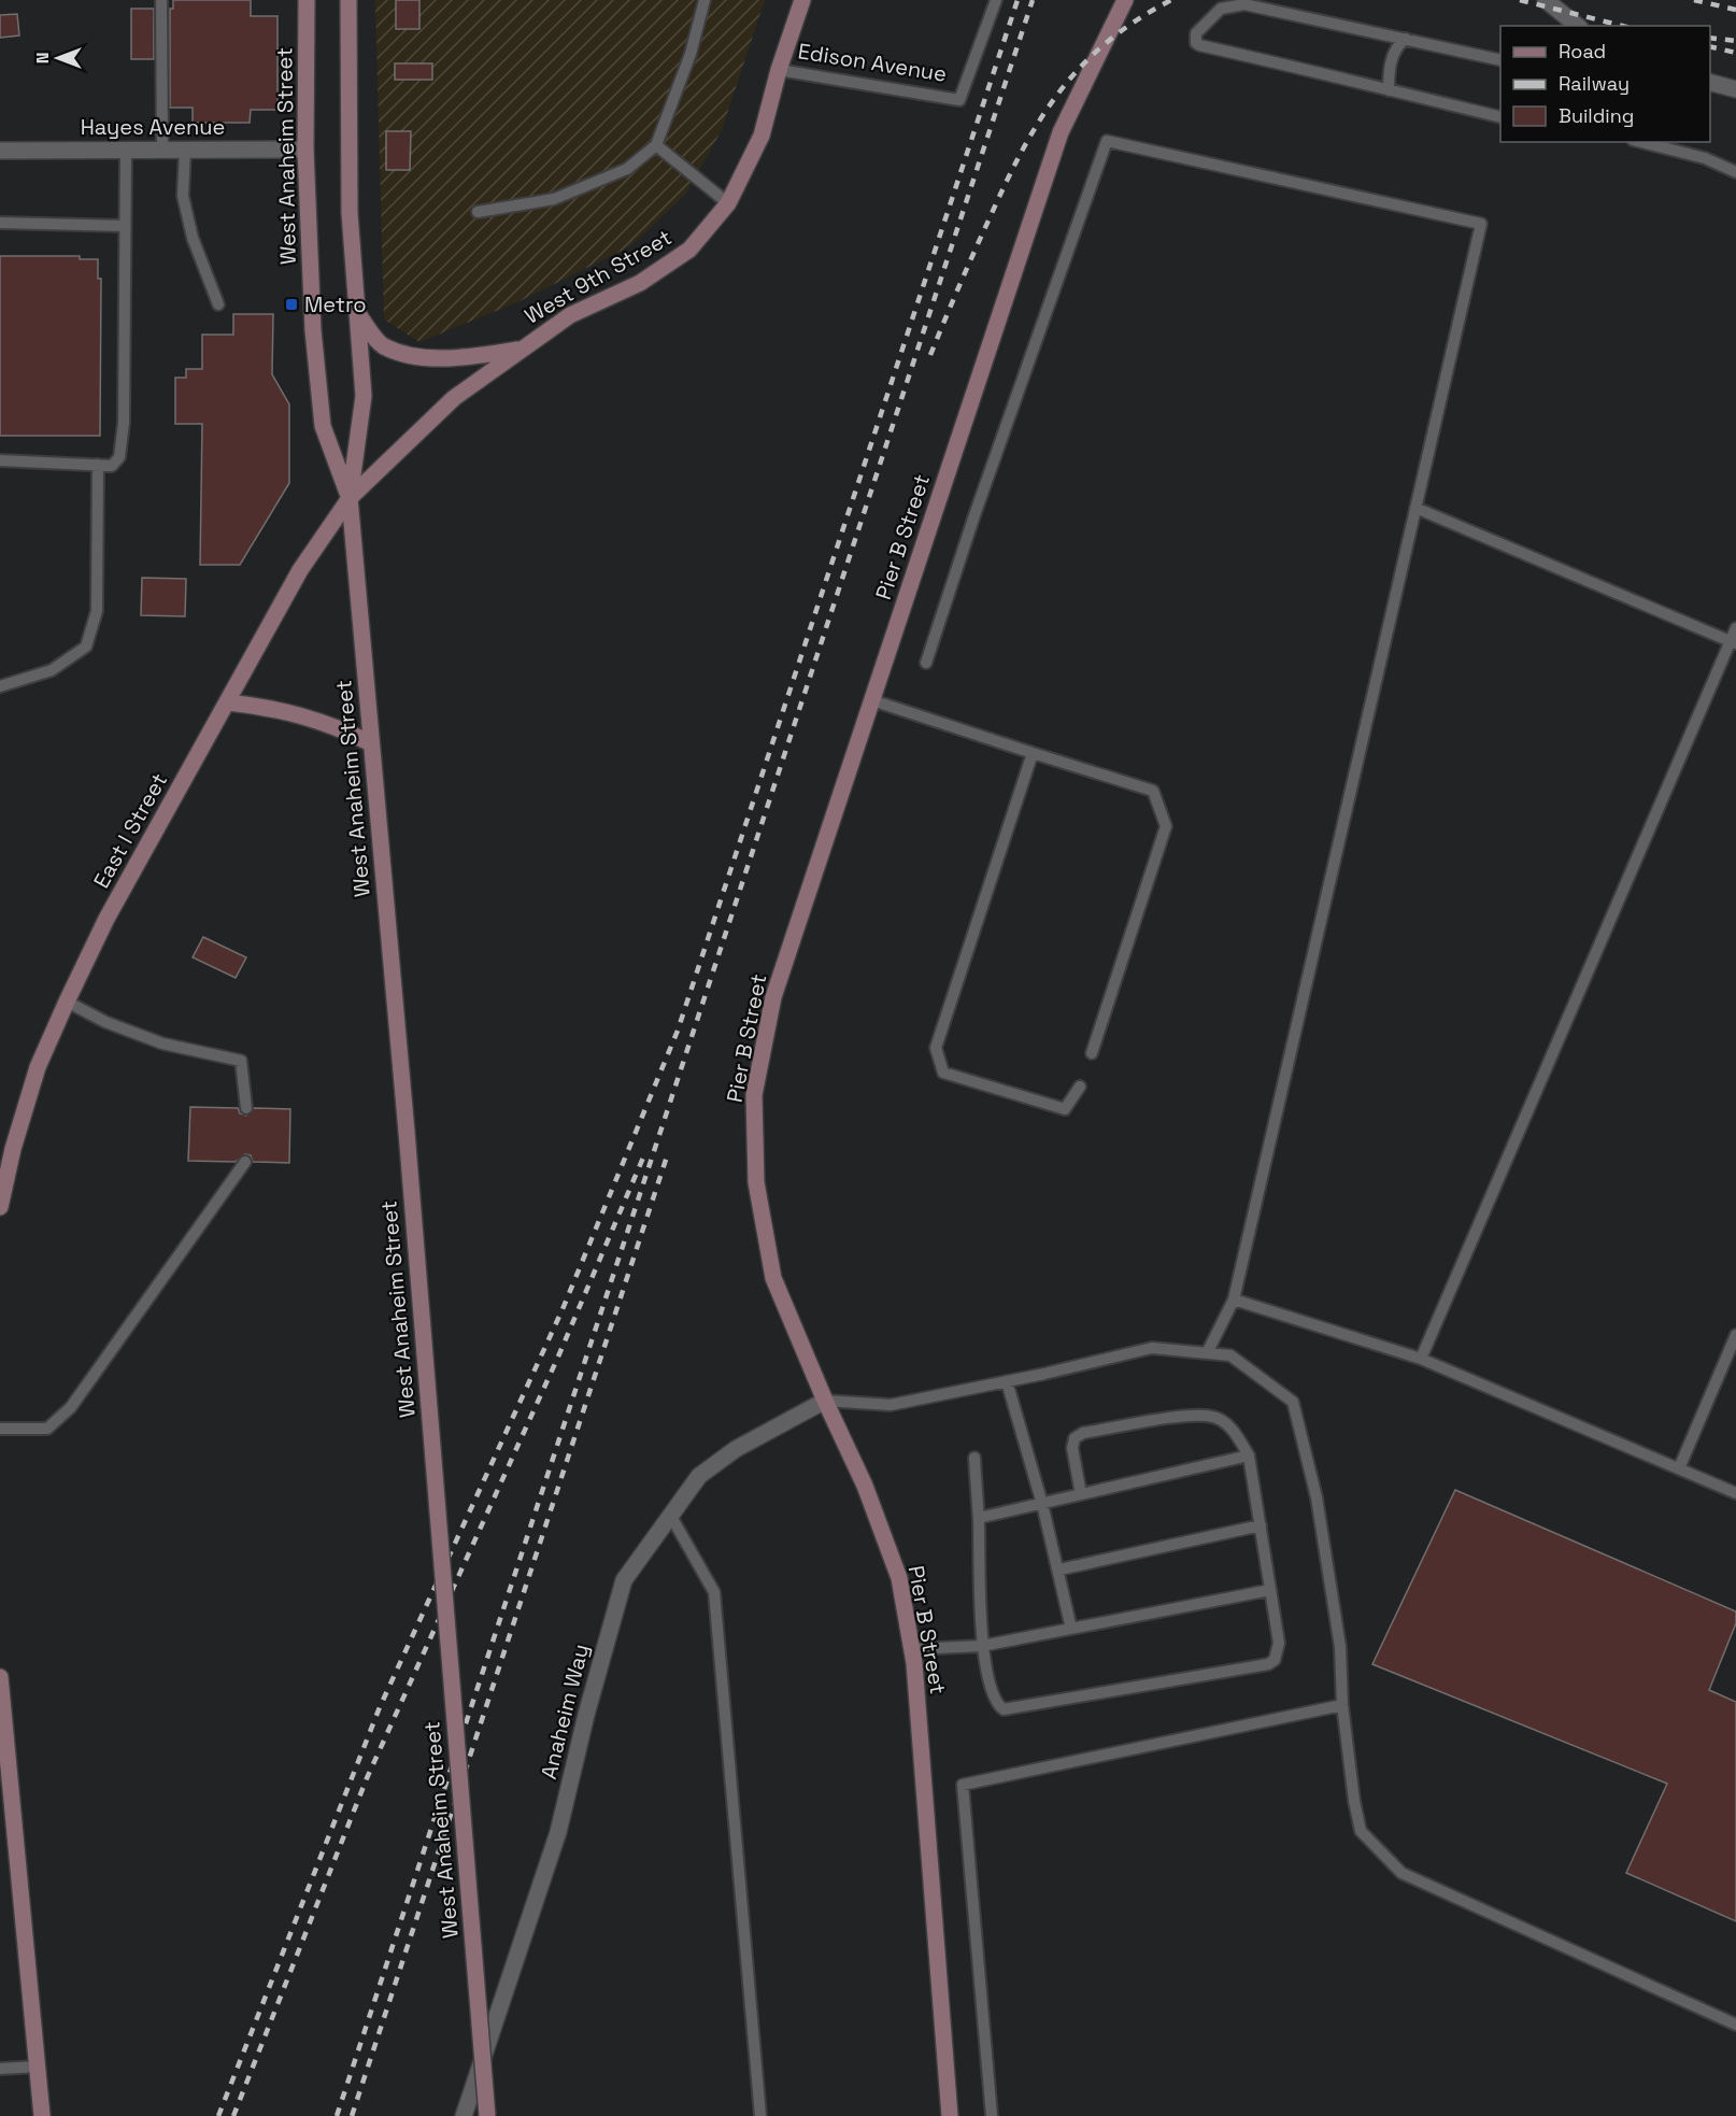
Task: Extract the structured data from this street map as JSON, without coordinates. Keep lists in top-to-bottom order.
{
  "streets": {
    "main road": [
      "West Anaheim Street",
      "West 9th Street",
      "Pier B Street",
      "East I Street"
    ],
    "street": ["Hayes Avenue", "Anaheim Way"],
    "lane": ["Edison Avenue"]
  },
  "crossings": [
    ["Edison Avenue", "West 9th Street"],
    ["Hayes Avenue", "West Anaheim Street"],
    ["West Anaheim Street", "West 9th Street"],
    ["West Anaheim Street", "East I Street"],
    ["West 9th Street", "East I Street"],
    ["Pier B Street", "Anaheim Way"]
  ],
  "places": {
    "transit": ["Metro"]
  },
  "legend": ["Road", "Railway", "Building"],
  "north": "left"
}
